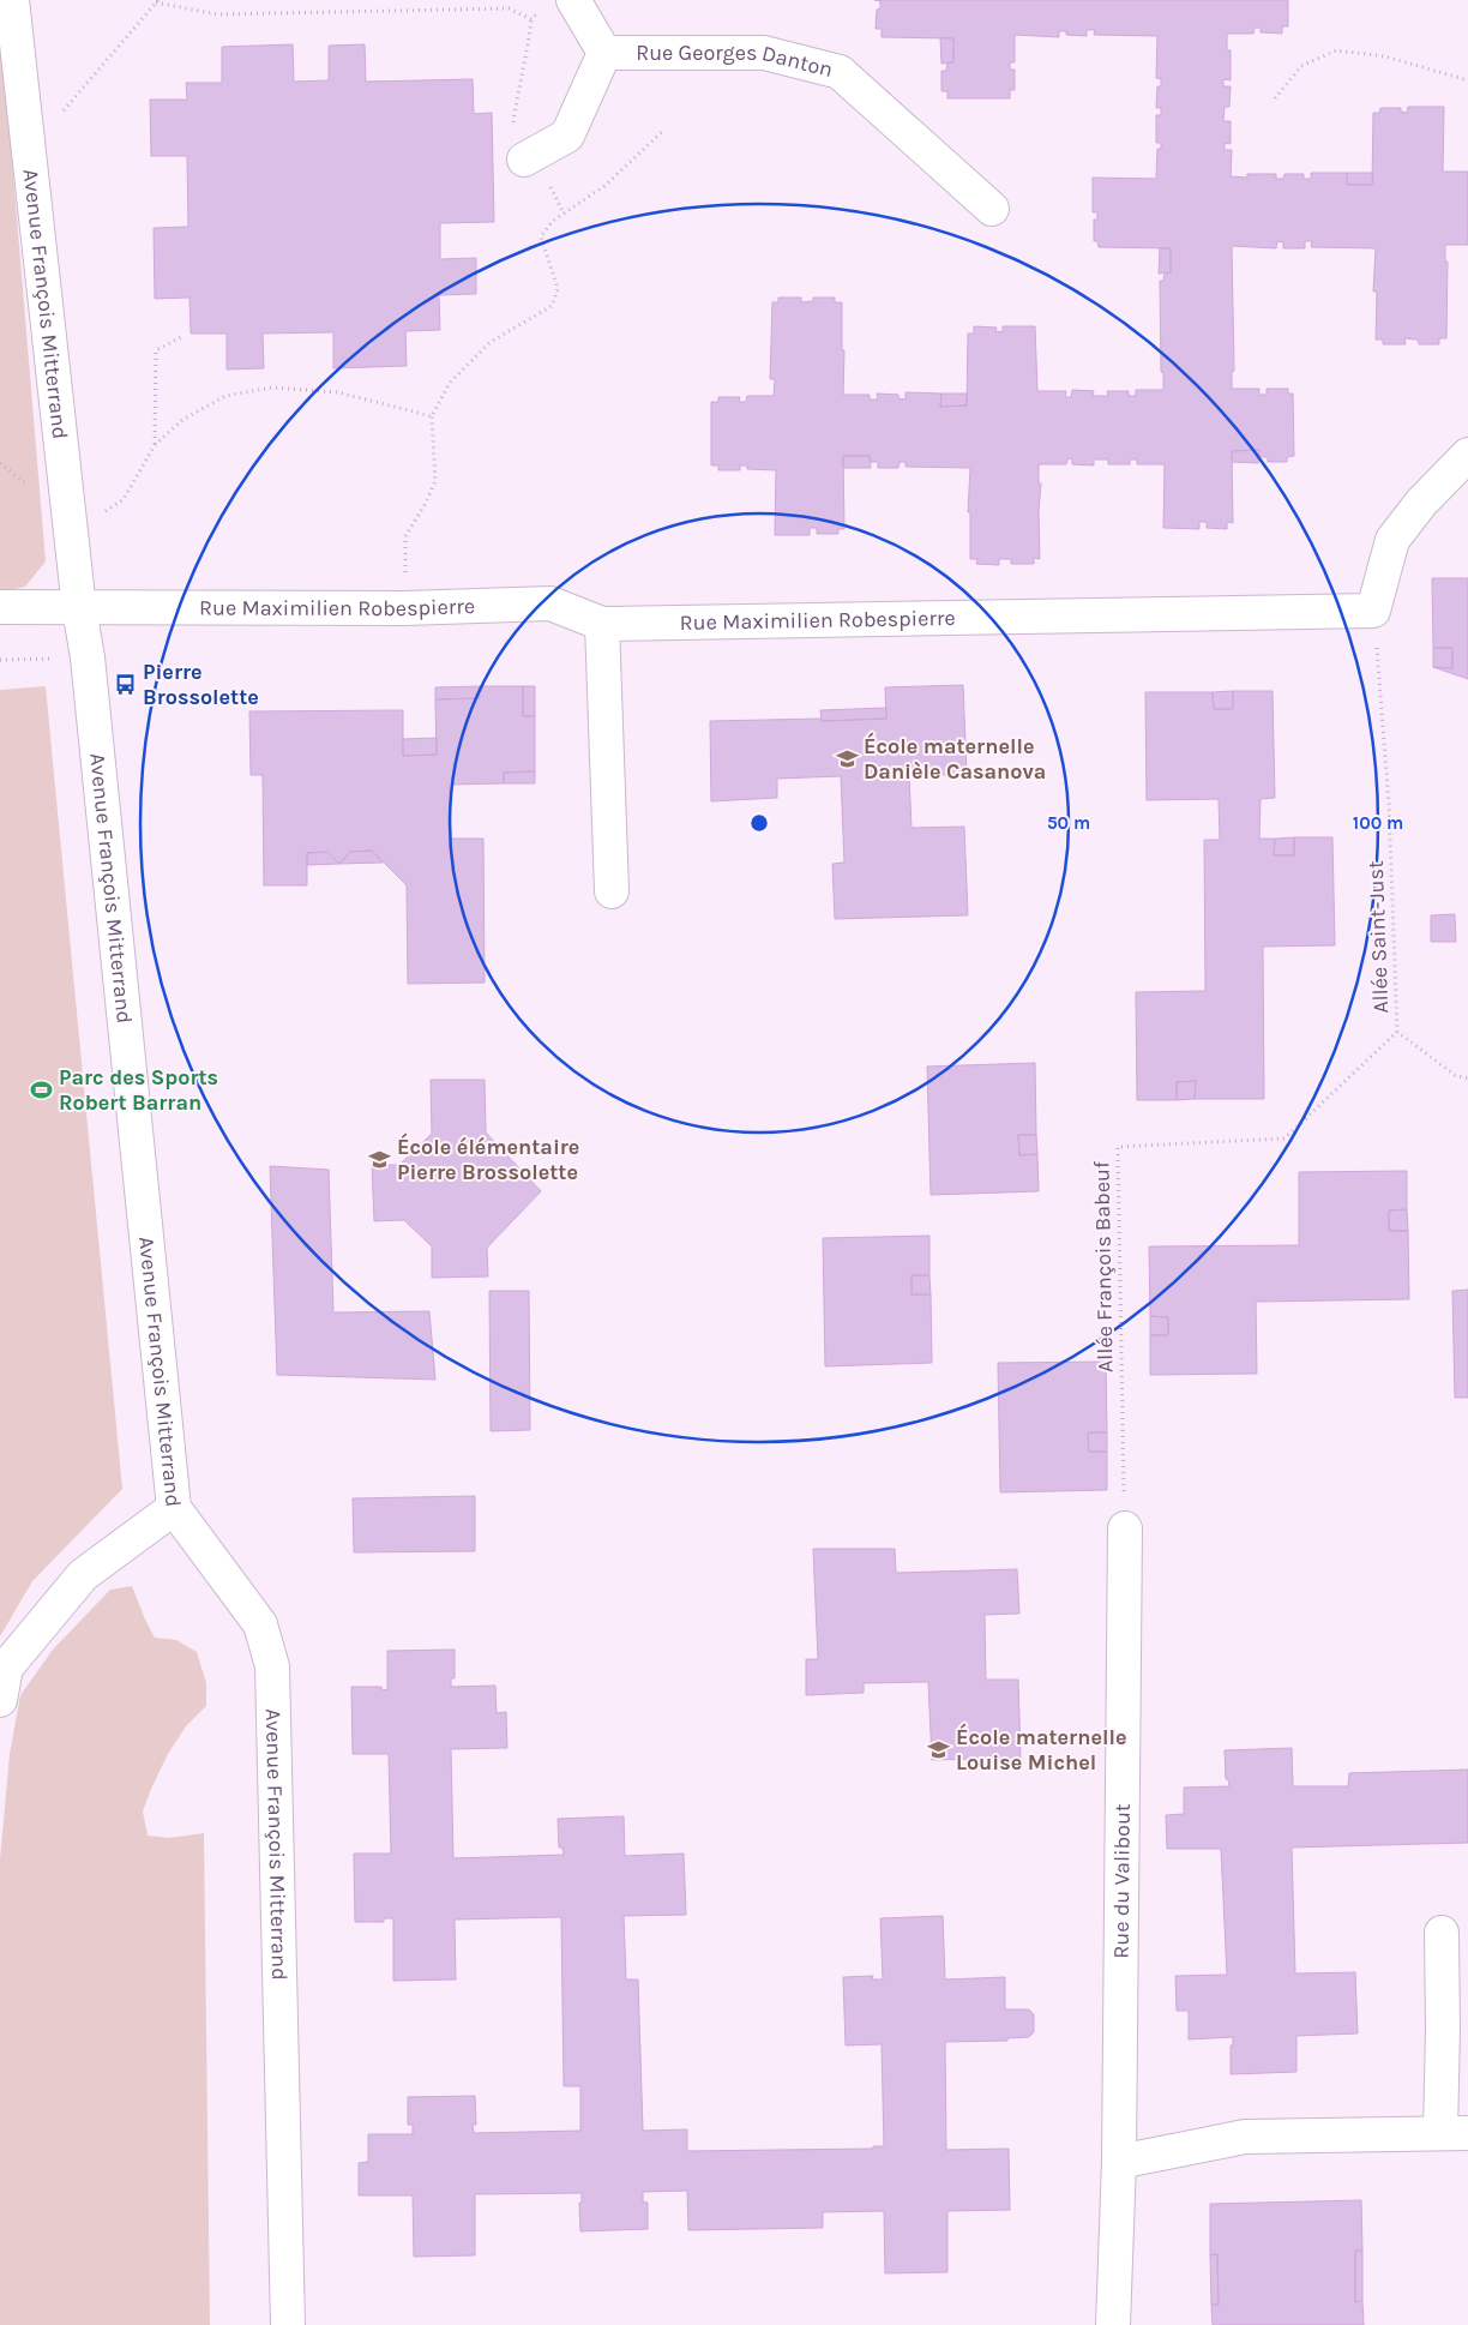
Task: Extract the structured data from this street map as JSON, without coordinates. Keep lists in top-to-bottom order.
{
  "streets": {
    "street": [
      "Rue Georges Danton",
      "Avenue François Mitterrand",
      "Rue Maximilien Robespierre",
      "Rue du Valibout"
    ],
    "path": ["Allée Saint-Just", "Allée François Babeuf"]
  },
  "crossings": [
    ["Avenue François Mitterrand", "Rue Maximilien Robespierre"],
    ["Rue Maximilien Robespierre", "Allée Saint-Just"],
    ["Allée Saint-Just", "Allée François Babeuf"],
    ["Allée François Babeuf", "Rue du Valibout"]
  ],
  "places": {
    "bus stop": ["Pierre Brossolette"],
    "school or university": ["École maternelle Danièle Casanova", "École élémentaire Pierre Brossolette", "École maternelle Louise Michel"],
    "sports": ["Parc des Sports Robert Barran"]
  },
  "rings": ["50 m", "100 m"]
}
